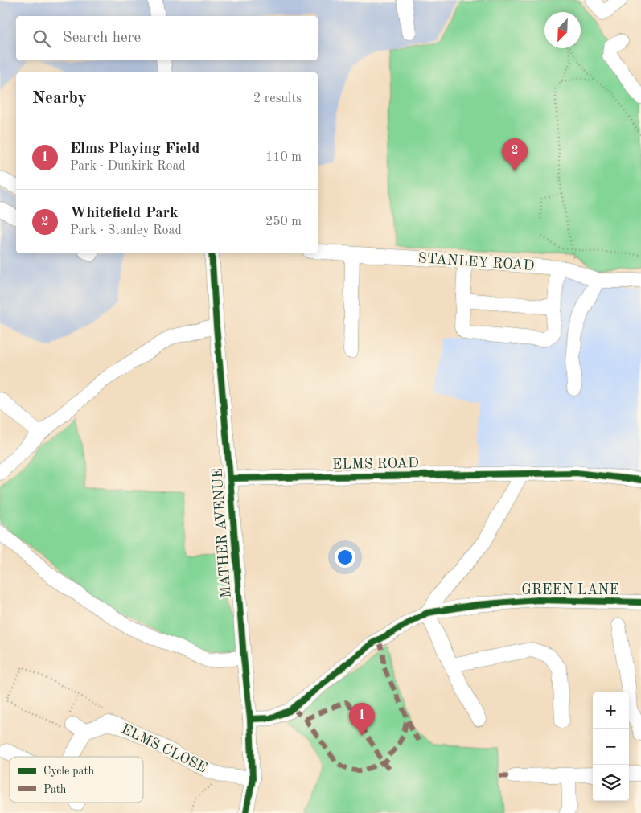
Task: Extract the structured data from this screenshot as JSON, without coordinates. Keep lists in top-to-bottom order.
{
  "streets": {
    "street": [
      "STANLEY ROAD",
      "ELMS ROAD",
      "MATHER AVENUE",
      "GREEN LANE",
      "ELMS CLOSE"
    ]
  },
  "crossings": [
    ["ELMS ROAD", "MATHER AVENUE"],
    ["MATHER AVENUE", "ELMS CLOSE"]
  ],
  "legend": ["Cycle path", "Path"],
  "north": "bottom left",
  "page": {
    "search": "Search here",
    "heading": ["Nearby", "2 results"],
    "list": [
      {
        "mark": "1",
        "name": "Elms Playing Field",
        "note": "Park · Dunkirk Road",
        "value": "110 m"
      },
      {
        "mark": "2",
        "name": "Whitefield Park",
        "note": "Park · Stanley Road",
        "value": "250 m"
      }
    ],
    "pins": ["2", "1"],
    "map_buttons": ["+", "−"]
  }
}
